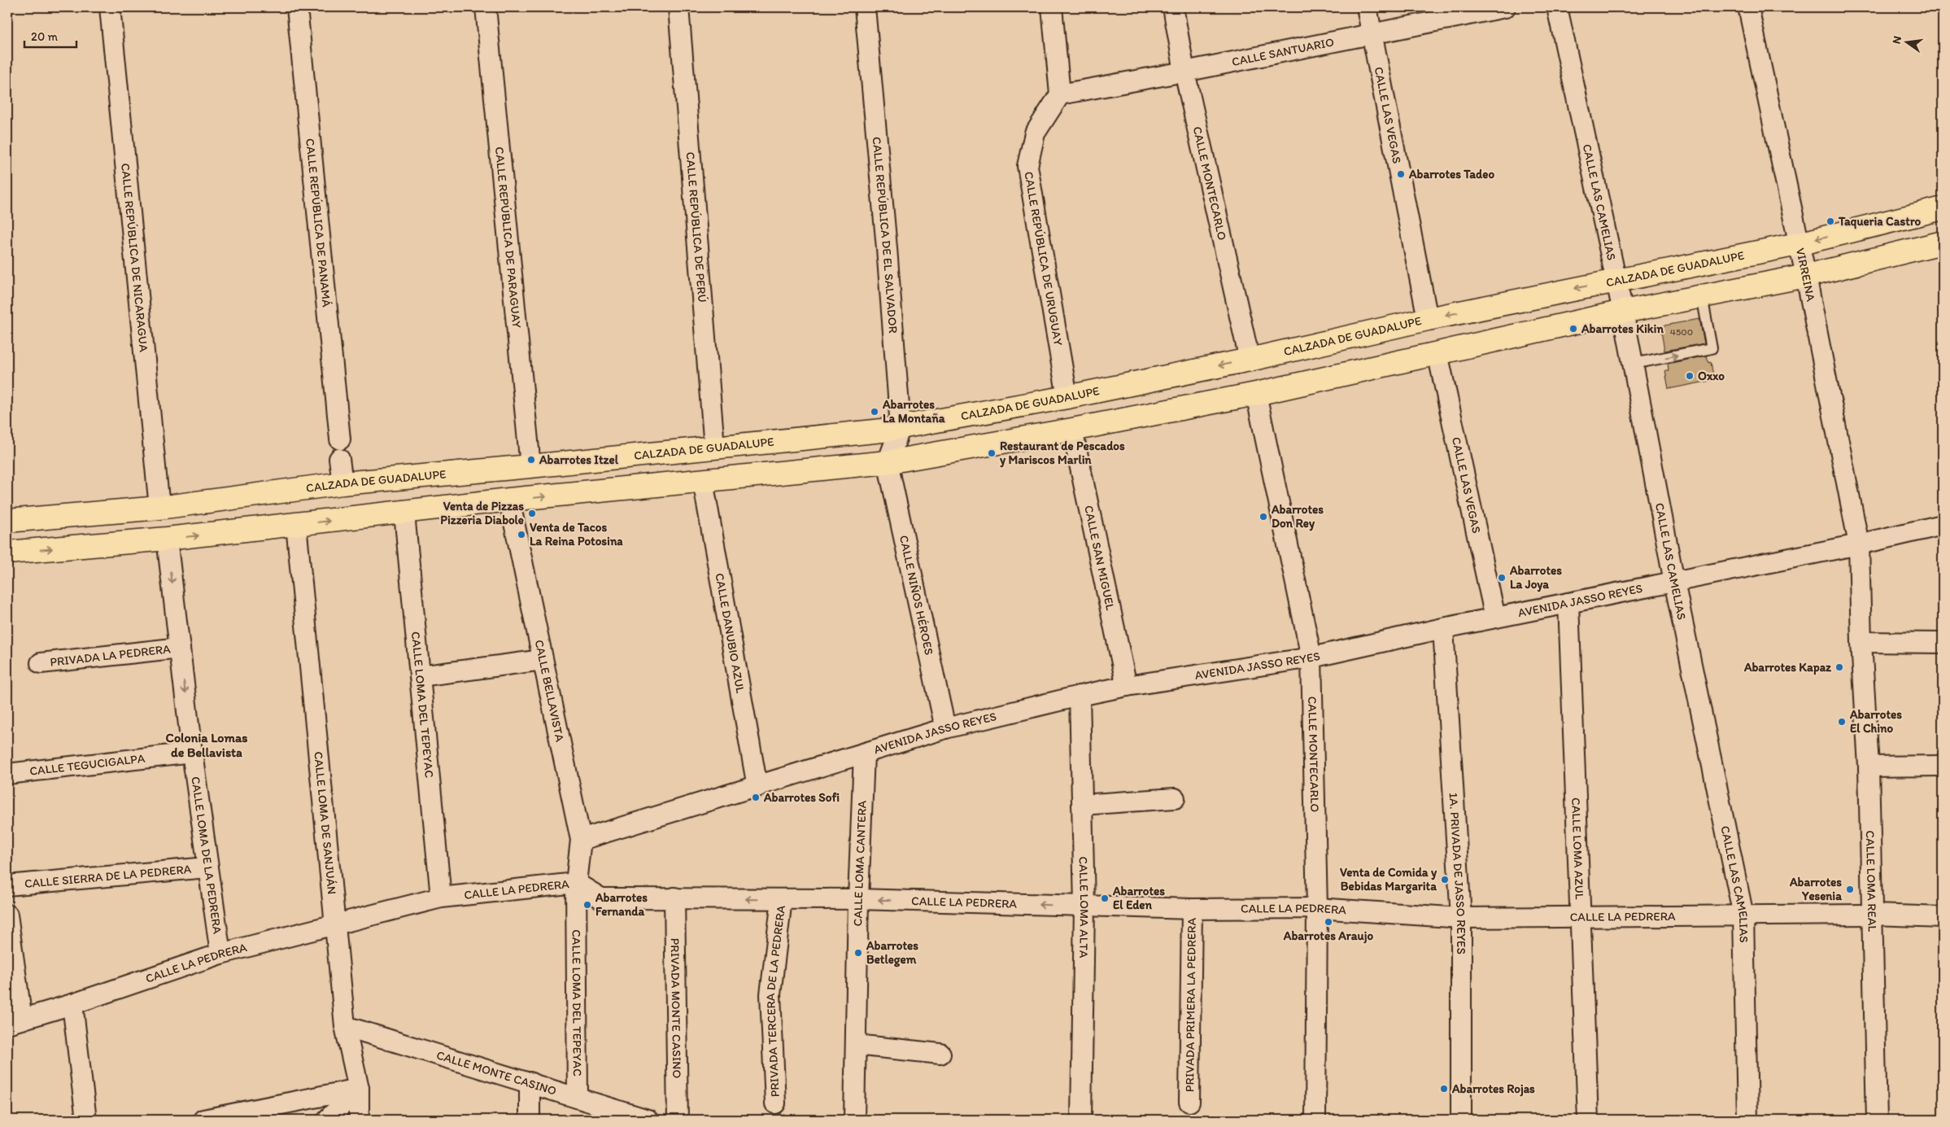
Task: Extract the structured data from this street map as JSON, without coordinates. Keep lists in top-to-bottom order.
{
  "streets": {
    "main road": ["CALZADA DE GUADALUPE"],
    "street": [
      "CALLE SANTUARIO",
      "CALLE LAS VEGAS",
      "CALLE MONTECARLO",
      "CALLE LAS CAMELIAS",
      "CALLE REPÚBLICA DE PANAMÁ",
      "CALLE REPÚBLICA DE PERÚ",
      "CALLE REPÚBLICA DE EL SALVADOR",
      "CALLE REPÚBLICA DE PARAGUAY",
      "CALLE REPÚBLICA DE NICARAGUA",
      "CALLE REPÚBLICA DE URUGUAY",
      "VIRREINA",
      "CALLE SAN MIGUEL",
      "CALLE NIÑOS HÉROES",
      "AVENIDA JASSO REYES",
      "CALLE DANUBIO AZUL",
      "PRIVADA LA PEDRERA",
      "CALLE BELLAVISTA",
      "CALLE LOMA DEL TEPEYAC",
      "CALLE TEGUCIGALPA",
      "CALLE LOMA DE SANJUÁN",
      "CALLE LOMA AZUL",
      "CALLE LOMA DE LA PEDRERA",
      "CALLE LOMA CANTERA",
      "1A. PRIVADA DE JASSO REYES",
      "CALLE SIERRA DE LA PEDRERA",
      "CALLE LOMA REAL",
      "CALLE LA PEDRERA",
      "CALLE LOMA ALTA",
      "PRIVADA TERCERA DE LA PEDRERA",
      "PRIVADA PRIMERA LA PEDRERA",
      "PRIVADA MONTE CASINO",
      "CALLE MONTE CASINO"
    ]
  },
  "crossings": [
    ["CALLE SANTUARIO", "CALLE LAS VEGAS"],
    ["CALLE SANTUARIO", "CALLE MONTECARLO"],
    ["CALLE SANTUARIO", "CALLE REPÚBLICA DE URUGUAY"],
    ["CALLE LAS VEGAS", "CALZADA DE GUADALUPE"],
    ["CALLE LAS VEGAS", "AVENIDA JASSO REYES"],
    ["CALLE MONTECARLO", "CALZADA DE GUADALUPE"],
    ["CALLE MONTECARLO", "AVENIDA JASSO REYES"],
    ["CALLE MONTECARLO", "CALLE LA PEDRERA"],
    ["CALLE LAS CAMELIAS", "CALZADA DE GUADALUPE"],
    ["CALLE LAS CAMELIAS", "AVENIDA JASSO REYES"],
    ["CALLE LAS CAMELIAS", "CALLE LA PEDRERA"],
    ["CALLE REPÚBLICA DE PERÚ", "CALZADA DE GUADALUPE"],
    ["CALLE REPÚBLICA DE EL SALVADOR", "CALZADA DE GUADALUPE"],
    ["CALLE REPÚBLICA DE EL SALVADOR", "CALLE NIÑOS HÉROES"],
    ["CALLE REPÚBLICA DE PARAGUAY", "CALZADA DE GUADALUPE"],
    ["CALLE REPÚBLICA DE NICARAGUA", "CALZADA DE GUADALUPE"],
    ["CALLE REPÚBLICA DE URUGUAY", "CALZADA DE GUADALUPE"],
    ["CALZADA DE GUADALUPE", "VIRREINA"],
    ["VIRREINA", "AVENIDA JASSO REYES"],
    ["VIRREINA", "CALLE LOMA REAL"],
    ["CALLE SAN MIGUEL", "AVENIDA JASSO REYES"],
    ["CALLE NIÑOS HÉROES", "AVENIDA JASSO REYES"],
    ["AVENIDA JASSO REYES", "CALLE DANUBIO AZUL"],
    ["AVENIDA JASSO REYES", "CALLE BELLAVISTA"],
    ["AVENIDA JASSO REYES", "CALLE LOMA AZUL"],
    ["AVENIDA JASSO REYES", "CALLE LOMA CANTERA"],
    ["AVENIDA JASSO REYES", "1A. PRIVADA DE JASSO REYES"],
    ["AVENIDA JASSO REYES", "CALLE LOMA REAL"],
    ["AVENIDA JASSO REYES", "CALLE LOMA ALTA"],
    ["PRIVADA LA PEDRERA", "CALLE LOMA DE LA PEDRERA"],
    ["CALLE BELLAVISTA", "CALLE LOMA DEL TEPEYAC"],
    ["CALLE BELLAVISTA", "CALLE LA PEDRERA"],
    ["CALLE LOMA DEL TEPEYAC", "CALLE LA PEDRERA"],
    ["CALLE LOMA DEL TEPEYAC", "CALLE MONTE CASINO"],
    ["CALLE TEGUCIGALPA", "CALLE LOMA DE LA PEDRERA"],
    ["CALLE LOMA DE SANJUÁN", "CALLE LA PEDRERA"],
    ["CALLE LOMA DE SANJUÁN", "CALLE MONTE CASINO"],
    ["CALLE LOMA AZUL", "CALLE LA PEDRERA"],
    ["CALLE LOMA DE LA PEDRERA", "CALLE SIERRA DE LA PEDRERA"],
    ["CALLE LOMA DE LA PEDRERA", "CALLE LA PEDRERA"],
    ["CALLE LOMA CANTERA", "CALLE LA PEDRERA"],
    ["1A. PRIVADA DE JASSO REYES", "CALLE LA PEDRERA"],
    ["CALLE LOMA REAL", "CALLE LA PEDRERA"],
    ["CALLE LA PEDRERA", "CALLE LOMA ALTA"],
    ["CALLE LA PEDRERA", "PRIVADA TERCERA DE LA PEDRERA"],
    ["CALLE LA PEDRERA", "PRIVADA PRIMERA LA PEDRERA"],
    ["CALLE LA PEDRERA", "PRIVADA MONTE CASINO"]
  ],
  "one_way": ["CALLE LOMA DE LA PEDRERA"],
  "districts": ["Colonia Lomas de Bellavista"],
  "places": [
    "Abarrotes Tadeo",
    "Taqueria Castro",
    "Abarrotes Kikin",
    "Oxxo",
    "Abarrotes La Montaña",
    "Restaurant de Pescados y Mariscos Marlin",
    "Abarrotes Itzel",
    "Venta de Pizzas Pizzeria Diabole",
    "Abarrotes Don Rey",
    "Venta de Tacos La Reina Potosina",
    "Abarrotes La Joya",
    "Abarrotes Kapaz",
    "Abarrotes El Chino",
    "Abarrotes Sofi",
    "Venta de Comida y Bebidas Margarita",
    "Abarrotes Yesenia",
    "Abarrotes El Eden",
    "Abarrotes Fernanda",
    "Abarrotes Araujo",
    "Abarrotes Betlegem",
    "Abarrotes Rojas"
  ],
  "house_numbers": ["4500"],
  "scale_bar": "20 m",
  "north": "left"
}
